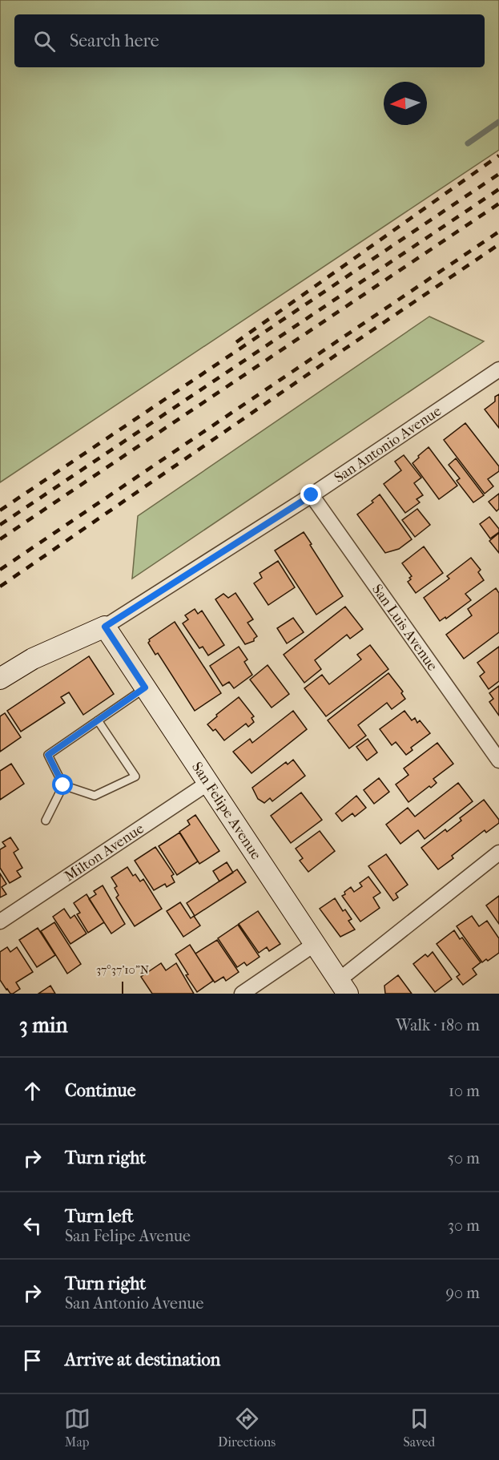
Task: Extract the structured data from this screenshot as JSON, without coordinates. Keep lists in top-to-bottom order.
{
  "streets": {
    "street": [
      "San Antonio Avenue",
      "San Luis Avenue",
      "San Felipe Avenue",
      "Milton Avenue"
    ]
  },
  "crossings": [
    ["San Antonio Avenue", "San Luis Avenue"],
    ["San Antonio Avenue", "San Felipe Avenue"],
    ["San Felipe Avenue", "Milton Avenue"]
  ],
  "north": "left",
  "page": {
    "search": "Search here",
    "heading": ["3 min", "Walk · 180 m"],
    "list": [
      ["Continue", "10 m"],
      ["Turn right", "50 m"],
      ["Turn left", "San Felipe Avenue", "30 m"],
      ["Turn right", "San Antonio Avenue", "90 m"],
      "Arrive at destination"
    ],
    "nav": ["Map", "Directions", "Saved"]
  },
  "coordinates": ["37°37'10\"N"]
}
